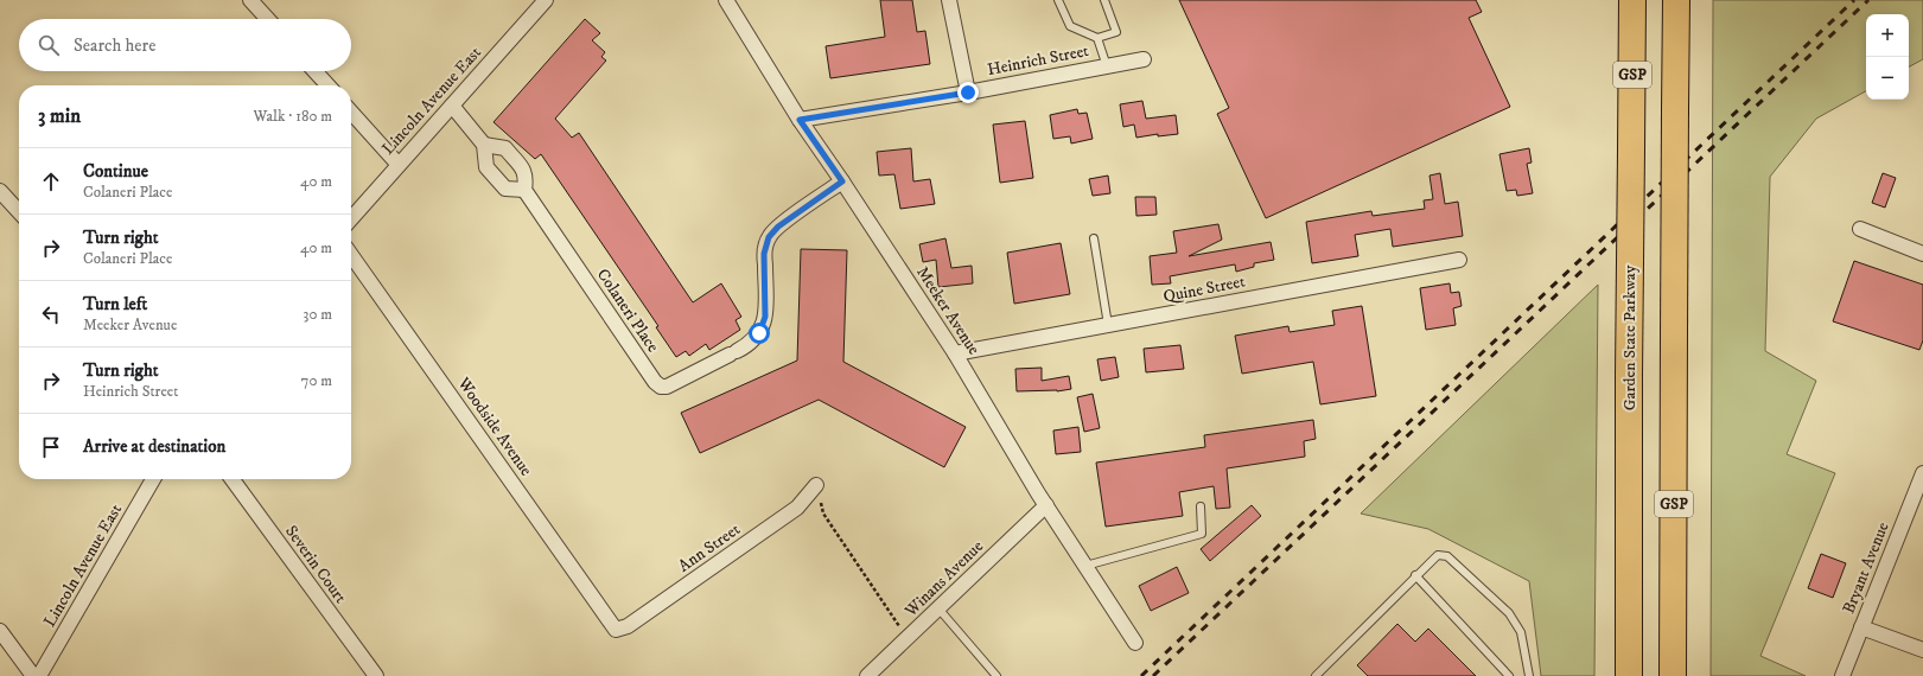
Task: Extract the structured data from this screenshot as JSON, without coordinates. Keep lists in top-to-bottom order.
{
  "streets": {
    "highway": ["GSP", "Garden State Parkway"],
    "street": [
      "Heinrich Street",
      "Lincoln Avenue East",
      "Quine Street",
      "Colaneri Place",
      "Meeker Avenue",
      "Woodside Avenue",
      "Ann Street",
      "Severin Court",
      "Bryant Avenue",
      "Winans Avenue"
    ]
  },
  "crossings": [
    ["Heinrich Street", "Meeker Avenue"],
    ["Quine Street", "Meeker Avenue"],
    ["Colaneri Place", "Meeker Avenue"],
    ["Meeker Avenue", "Winans Avenue"],
    ["Woodside Avenue", "Ann Street"]
  ],
  "page": {
    "map_buttons": ["+", "−"],
    "search": "Search here",
    "heading": ["3 min", "Walk · 180 m"],
    "list": [
      ["Continue", "Colaneri Place", "40 m"],
      ["Turn right", "Colaneri Place", "40 m"],
      ["Turn left", "Meeker Avenue", "30 m"],
      ["Turn right", "Heinrich Street", "70 m"],
      "Arrive at destination"
    ]
  }
}
